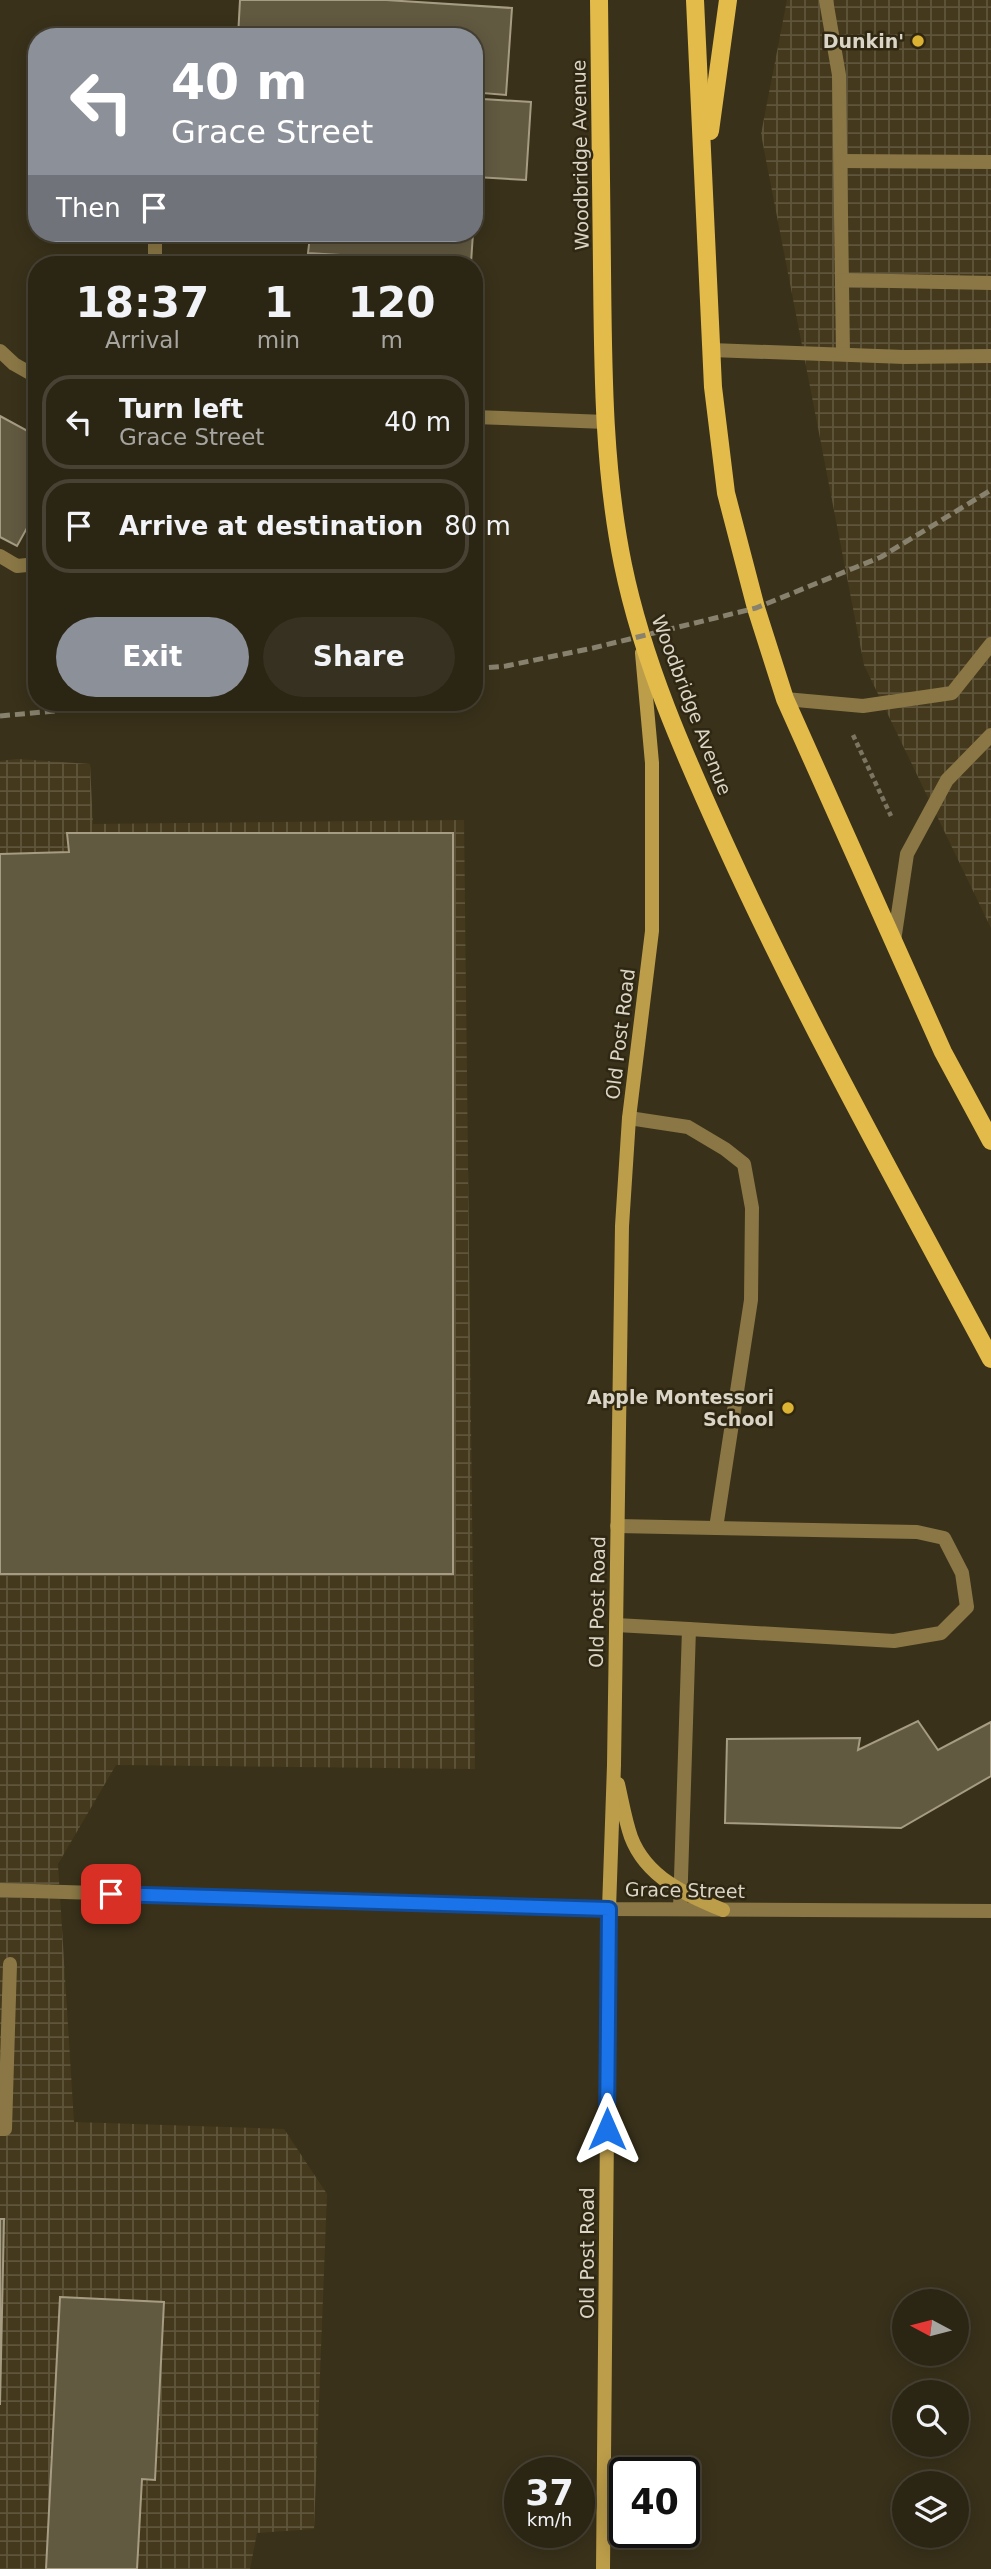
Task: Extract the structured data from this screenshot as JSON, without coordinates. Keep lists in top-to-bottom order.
{
  "streets": {
    "main road": ["Woodbridge Avenue"],
    "street": ["Old Post Road", "Grace Street"]
  },
  "crossings": [
    ["Woodbridge Avenue", "Old Post Road"],
    ["Old Post Road", "Grace Street"]
  ],
  "places": ["Dunkin'", "Apple Montessori School"],
  "north": "left",
  "page": {
    "turn": ["40 m", "Grace Street"],
    "then": "Then",
    "eta": [
      "18:37",
      "Arrival",
      "1",
      "min",
      "120",
      "m"
    ],
    "list": [
      {
        "name": "Turn left",
        "note": "Grace Street",
        "value": "40 m"
      },
      {
        "name": "Arrive at destination",
        "value": "80 m"
      }
    ],
    "buttons": ["Exit", "Share"],
    "speed": "37 km/h",
    "limit": "40"
  }
}
